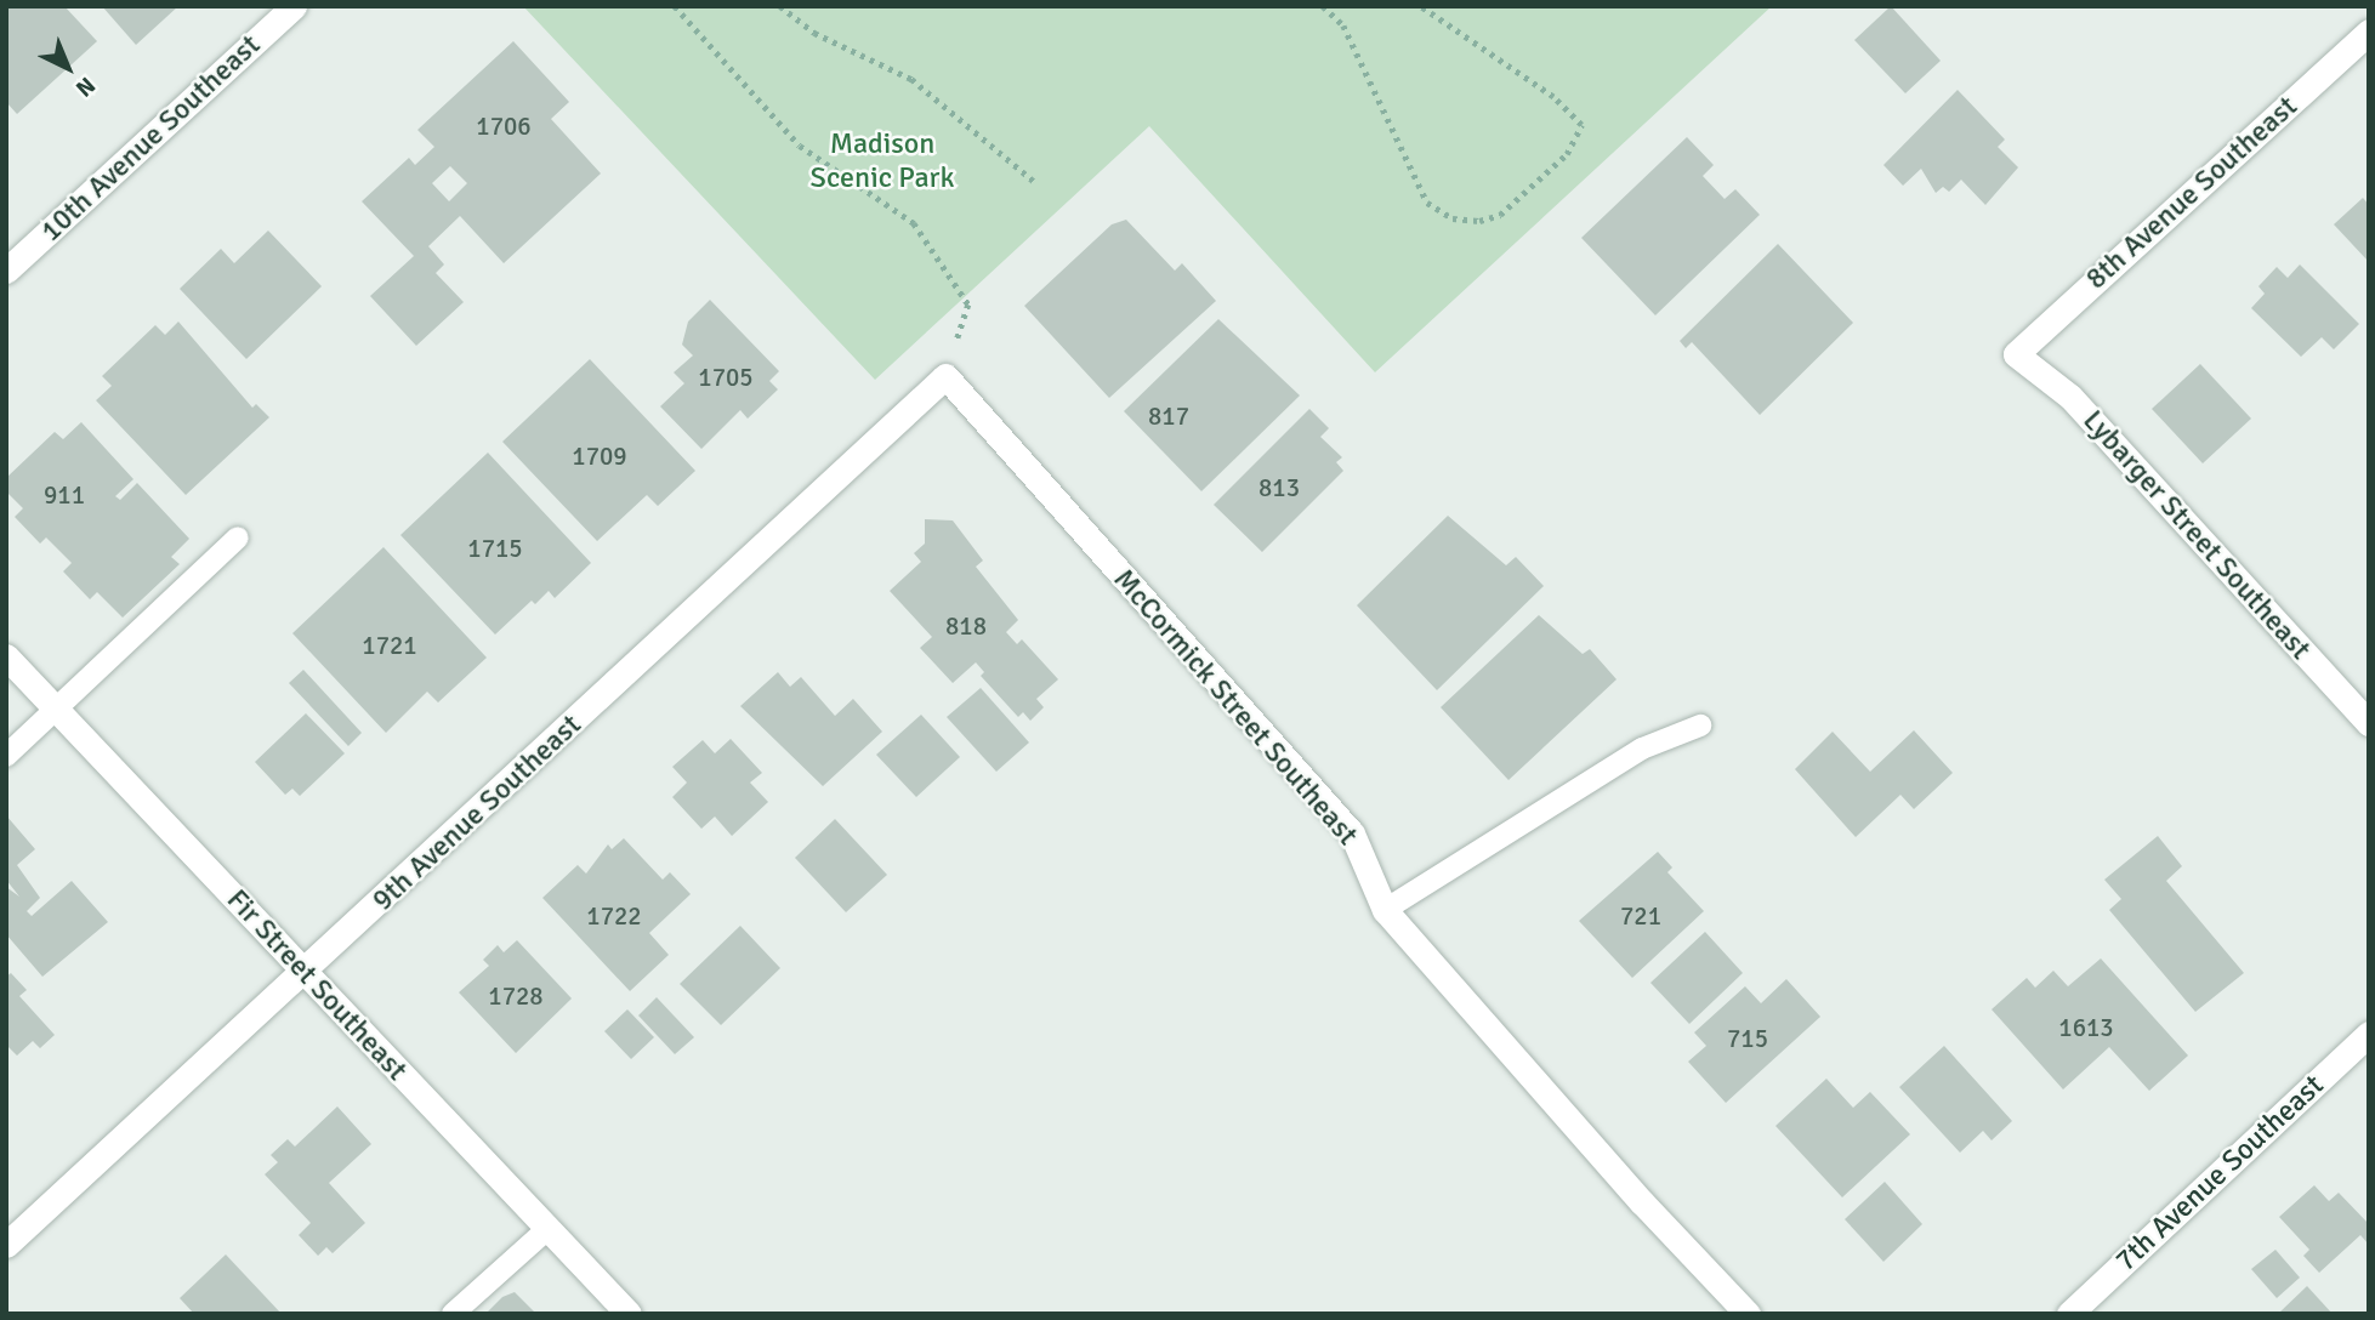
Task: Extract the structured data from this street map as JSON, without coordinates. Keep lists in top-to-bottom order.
{
  "streets": {
    "street": [
      "10th Avenue Southeast",
      "8th Avenue Southeast",
      "Lybarger Street Southeast",
      "McCormick Street Southeast",
      "9th Avenue Southeast",
      "Fir Street Southeast",
      "7th Avenue Southeast"
    ]
  },
  "crossings": [
    ["8th Avenue Southeast", "Lybarger Street Southeast"],
    ["McCormick Street Southeast", "9th Avenue Southeast"],
    ["9th Avenue Southeast", "Fir Street Southeast"]
  ],
  "parks": ["Madison Scenic Park"],
  "house_numbers": [
    "1706",
    "1705",
    "817",
    "1709",
    "813",
    "911",
    "1715",
    "818",
    "1721",
    "1722",
    "721",
    "1728",
    "1613",
    "715"
  ],
  "north": "bottom right"
}
